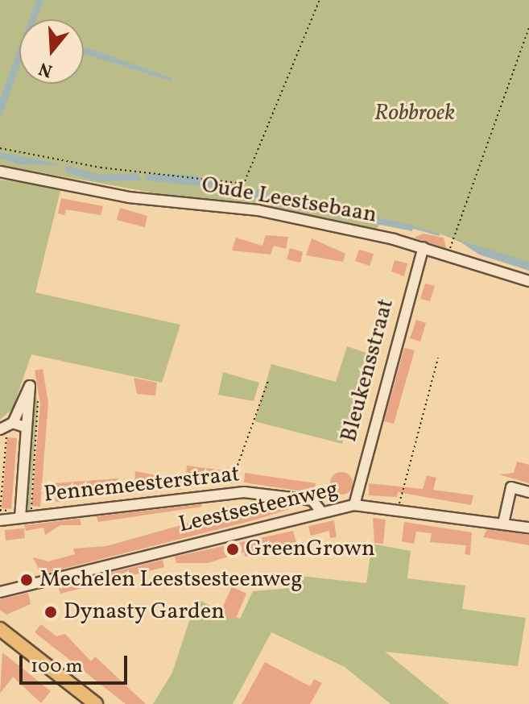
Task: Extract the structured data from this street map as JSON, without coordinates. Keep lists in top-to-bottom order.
{
  "streets": {
    "street": [
      "Oude Leestsebaan",
      "Bleukensstraat",
      "Pennemeesterstraat",
      "Leestsesteenweg"
    ]
  },
  "crossings": [
    ["Oude Leestsebaan", "Bleukensstraat"],
    ["Bleukensstraat", "Leestsesteenweg"],
    ["Pennemeesterstraat", "Leestsesteenweg"]
  ],
  "parks": ["Robbroek"],
  "places": ["GreenGrown", "Mechelen Leestsesteenweg", "Dynasty Garden"],
  "scale_bar": "100 m",
  "north": "bottom"
}
